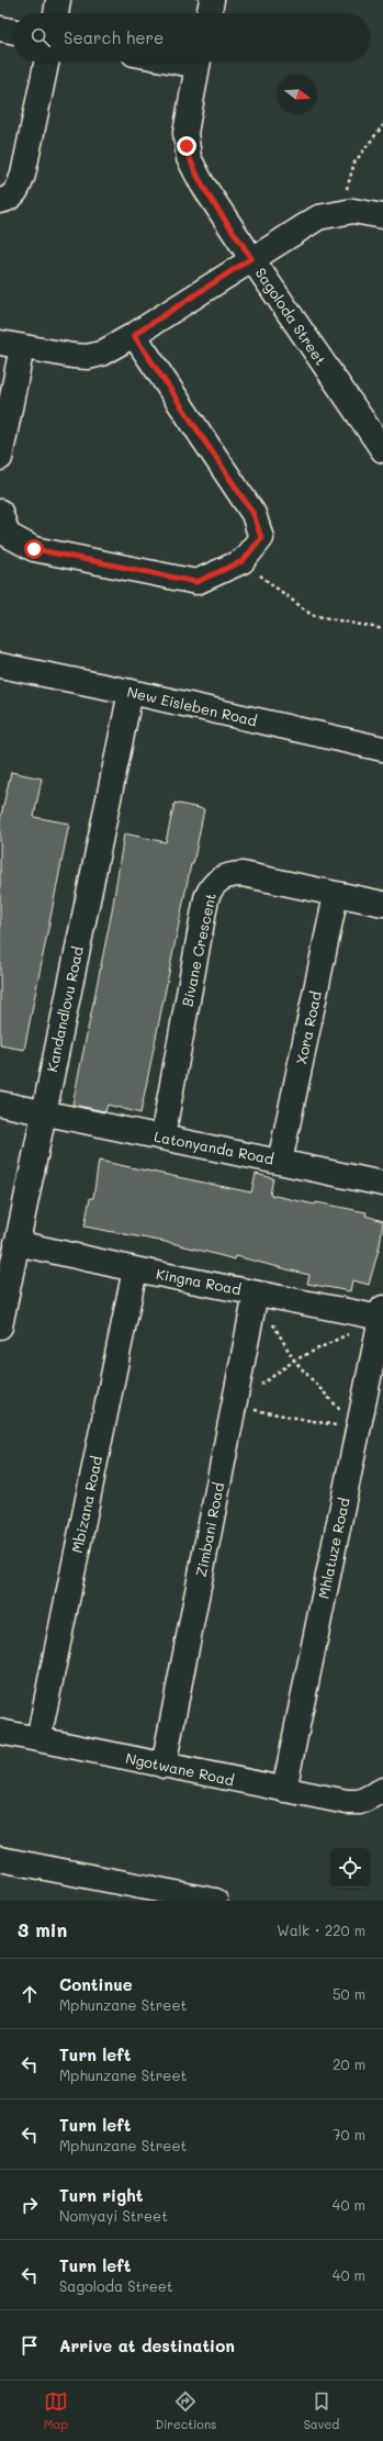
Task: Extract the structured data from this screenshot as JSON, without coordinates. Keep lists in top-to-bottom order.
{
  "streets": {
    "street": [
      "Sagoloda Street",
      "New Eisleben Road",
      "Bivane Crescent",
      "Kandandlovu Road",
      "Xora Road",
      "Latonyanda Road",
      "Kingna Road",
      "Mbizana Road",
      "Zimbani Road",
      "Mhlatuze Road",
      "Ngotwane Road"
    ]
  },
  "crossings": [
    ["New Eisleben Road", "Kandandlovu Road"],
    ["Bivane Crescent", "Xora Road"],
    ["Bivane Crescent", "Latonyanda Road"],
    ["Kandandlovu Road", "Latonyanda Road"],
    ["Kandandlovu Road", "Kingna Road"],
    ["Xora Road", "Latonyanda Road"],
    ["Kingna Road", "Mbizana Road"],
    ["Kingna Road", "Zimbani Road"],
    ["Kingna Road", "Mhlatuze Road"],
    ["Mbizana Road", "Ngotwane Road"],
    ["Zimbani Road", "Ngotwane Road"],
    ["Mhlatuze Road", "Ngotwane Road"]
  ],
  "north": "right",
  "page": {
    "search": "Search here",
    "heading": ["3 min", "Walk · 220 m"],
    "list": [
      ["Continue", "Mphunzane Street", "50 m"],
      ["Turn left", "Mphunzane Street", "20 m"],
      ["Turn left", "Mphunzane Street", "70 m"],
      ["Turn right", "Nomyayi Street", "40 m"],
      ["Turn left", "Sagoloda Street", "40 m"],
      "Arrive at destination"
    ],
    "nav": ["Map", "Directions", "Saved"]
  }
}
